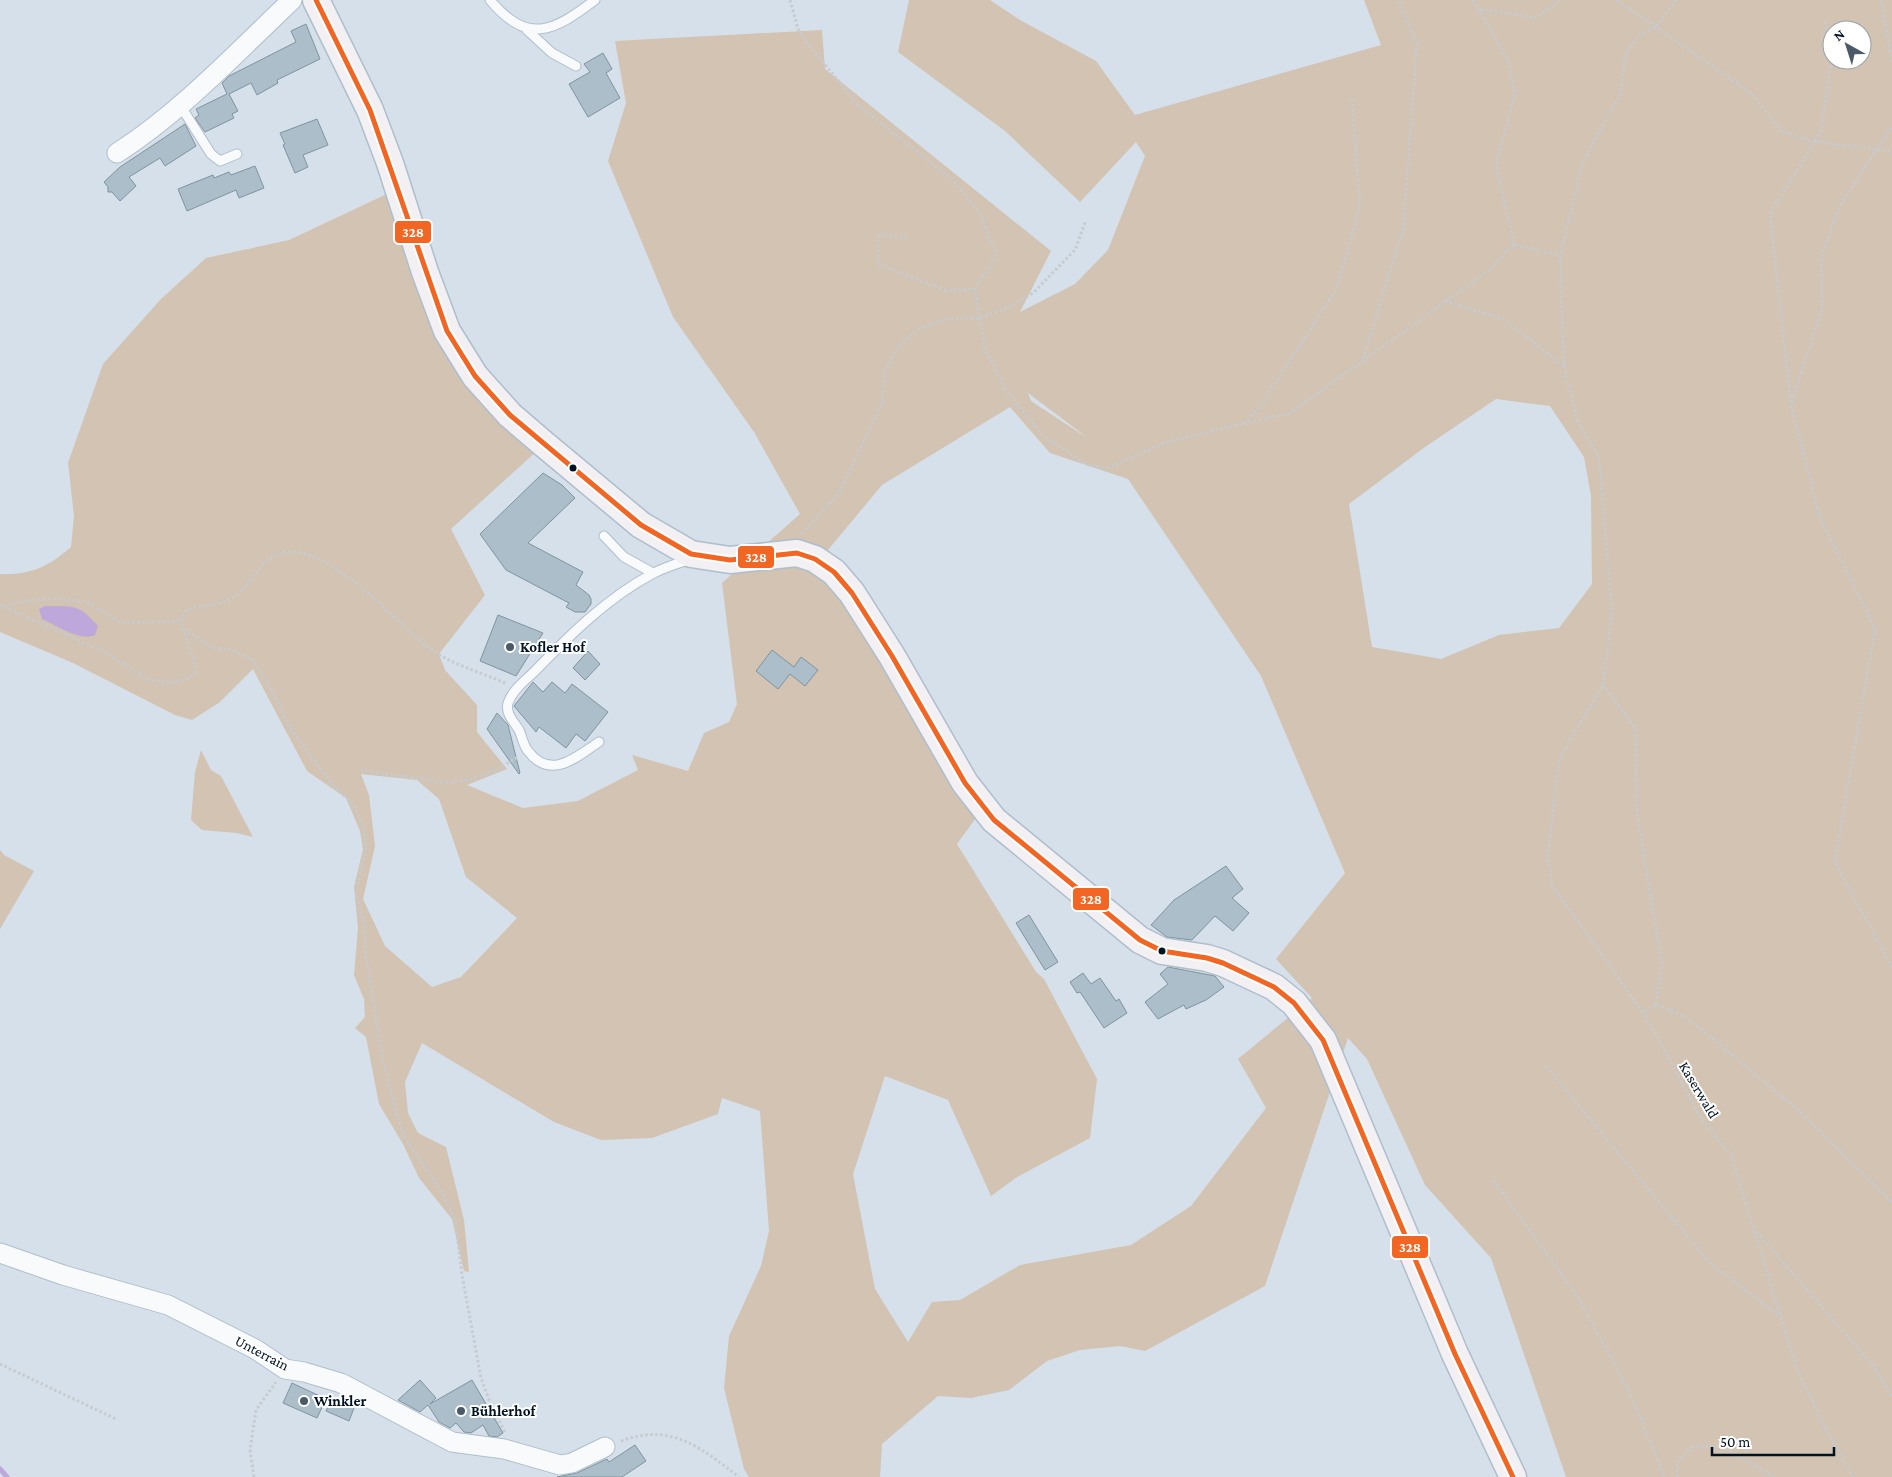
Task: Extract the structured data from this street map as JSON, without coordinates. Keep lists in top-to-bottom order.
{
  "streets": {
    "street": ["Unterrain"],
    "path": ["Kaserwald"]
  },
  "places": ["Kofler Hof", "Winkler", "Bühlerhof"],
  "lines": ["transit line 328"],
  "scale_bar": "50 m",
  "north": "top left"
}
